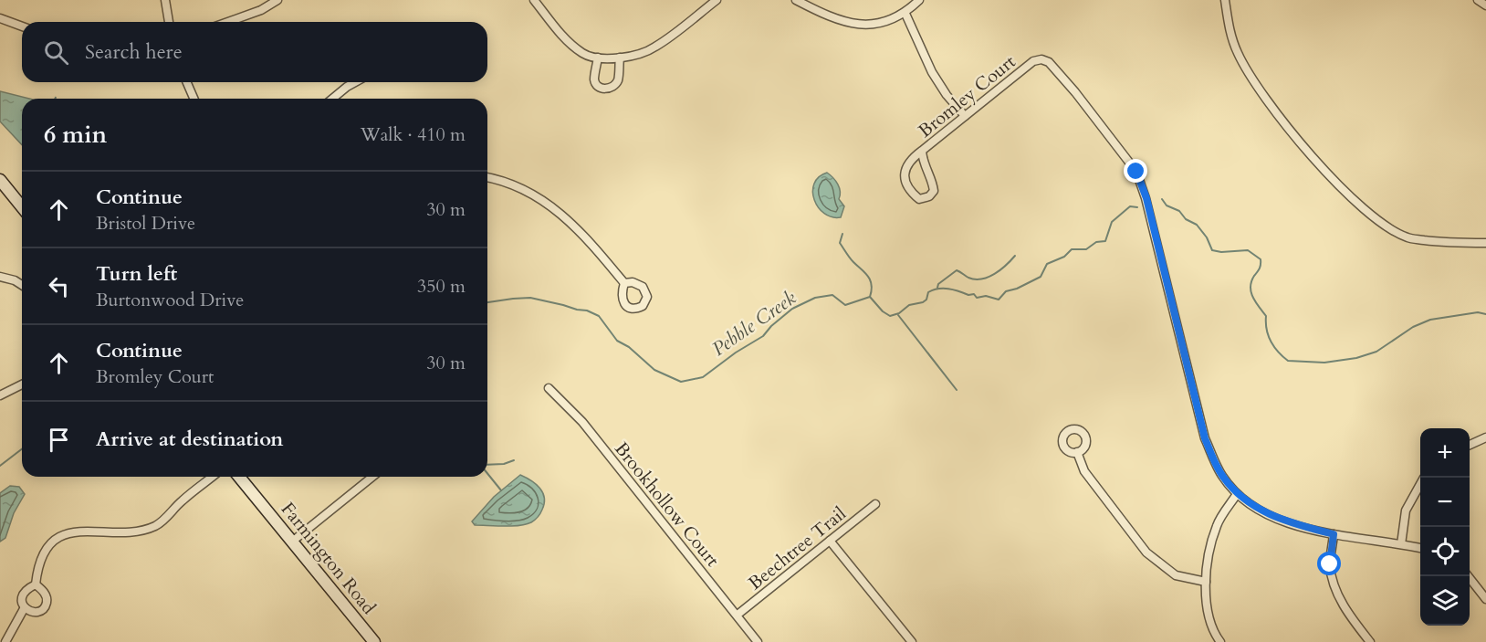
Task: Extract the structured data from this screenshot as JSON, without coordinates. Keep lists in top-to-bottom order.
{
  "streets": {
    "street": [
      "Bromley Court",
      "Brookhollow Court",
      "Beechtree Trail",
      "Farmington Road"
    ]
  },
  "crossings": [
    ["Brookhollow Court", "Beechtree Trail"]
  ],
  "water": ["Pebble Creek"],
  "page": {
    "search": "Search here",
    "heading": ["6 min", "Walk · 410 m"],
    "list": [
      ["Continue", "Bristol Drive", "30 m"],
      ["Turn left", "Burtonwood Drive", "350 m"],
      ["Continue", "Bromley Court", "30 m"],
      "Arrive at destination"
    ],
    "map_buttons": ["+", "−"]
  }
}
